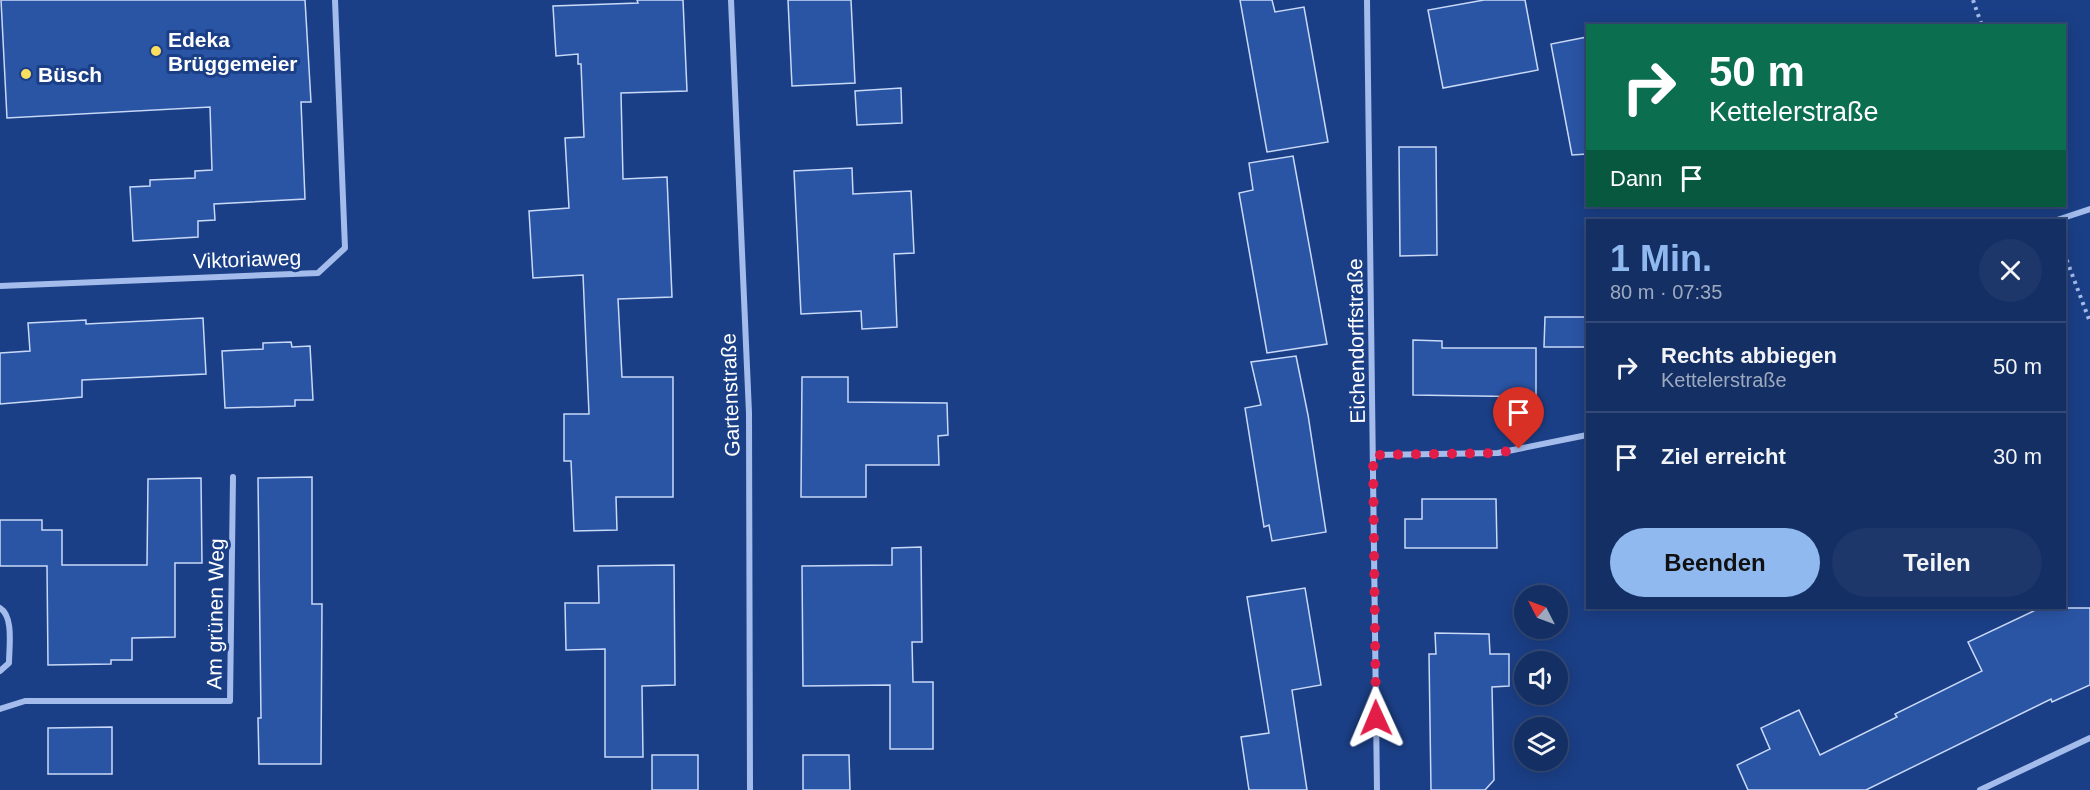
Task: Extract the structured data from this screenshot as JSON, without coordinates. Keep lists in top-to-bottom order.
{
  "streets": {
    "street": [
      "Viktoriaweg",
      "Eichendorffstraße",
      "Gartenstraße",
      "Am grünen Weg"
    ]
  },
  "places": ["Edeka Brüggemeier", "Büsch"],
  "north": "top left",
  "page": {
    "turn": ["50 m", "Kettelerstraße"],
    "then": "Dann",
    "heading": ["1 Min.", "80 m · 07:35"],
    "list": [
      {
        "name": "Rechts abbiegen",
        "note": "Kettelerstraße",
        "value": "50 m"
      },
      {
        "name": "Ziel erreicht",
        "value": "30 m"
      }
    ],
    "buttons": ["Beenden", "Teilen"]
  }
}
